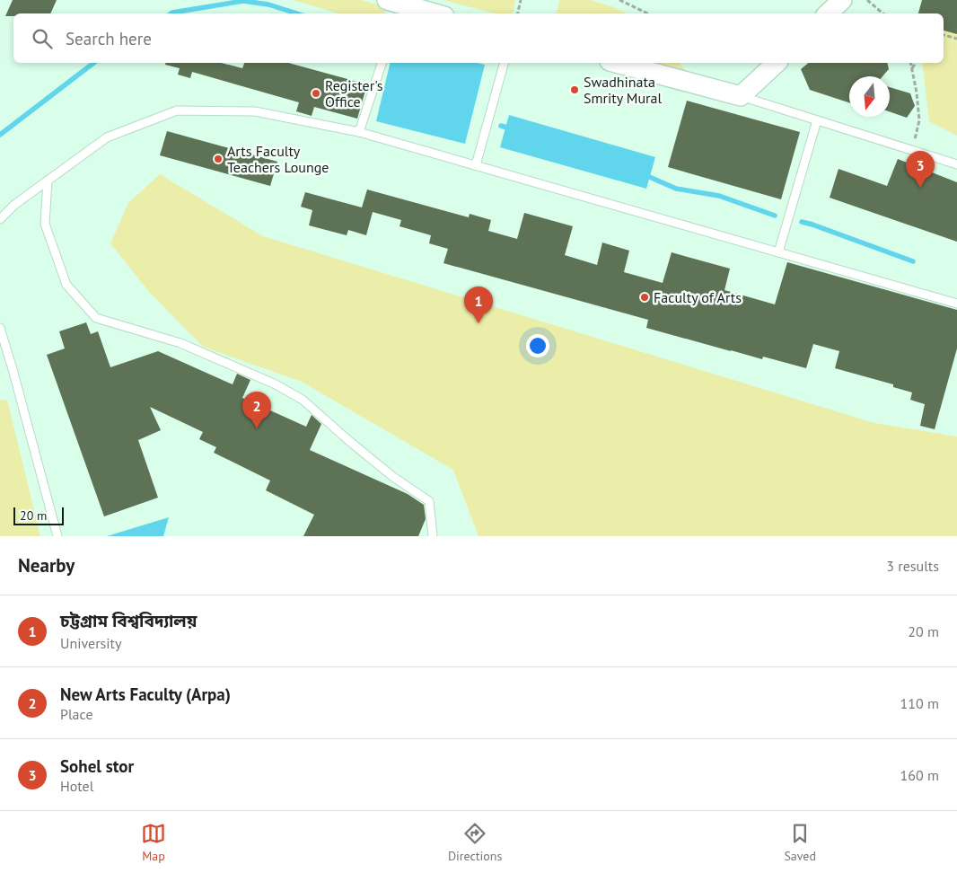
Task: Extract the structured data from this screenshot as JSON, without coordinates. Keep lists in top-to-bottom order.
{
  "places": [
    "Swadhinata Smrity Mural",
    "Register's Office",
    "Arts Faculty Teachers Lounge",
    "Faculty of Arts"
  ],
  "scale_bar": "20 m",
  "north": "bottom",
  "page": {
    "search": "Search here",
    "pins": ["3", "1", "2"],
    "scale": "20 m",
    "heading": ["Nearby", "3 results"],
    "list": [
      {
        "mark": "1",
        "name": "চট্টগ্রাম বিশ্ববিদ্যালয়",
        "note": "University",
        "value": "20 m"
      },
      {
        "mark": "2",
        "name": "New Arts Faculty (Arpa)",
        "note": "Place",
        "value": "110 m"
      },
      {
        "mark": "3",
        "name": "Sohel stor",
        "note": "Hotel",
        "value": "160 m"
      }
    ],
    "nav": ["Map", "Directions", "Saved"]
  }
}
